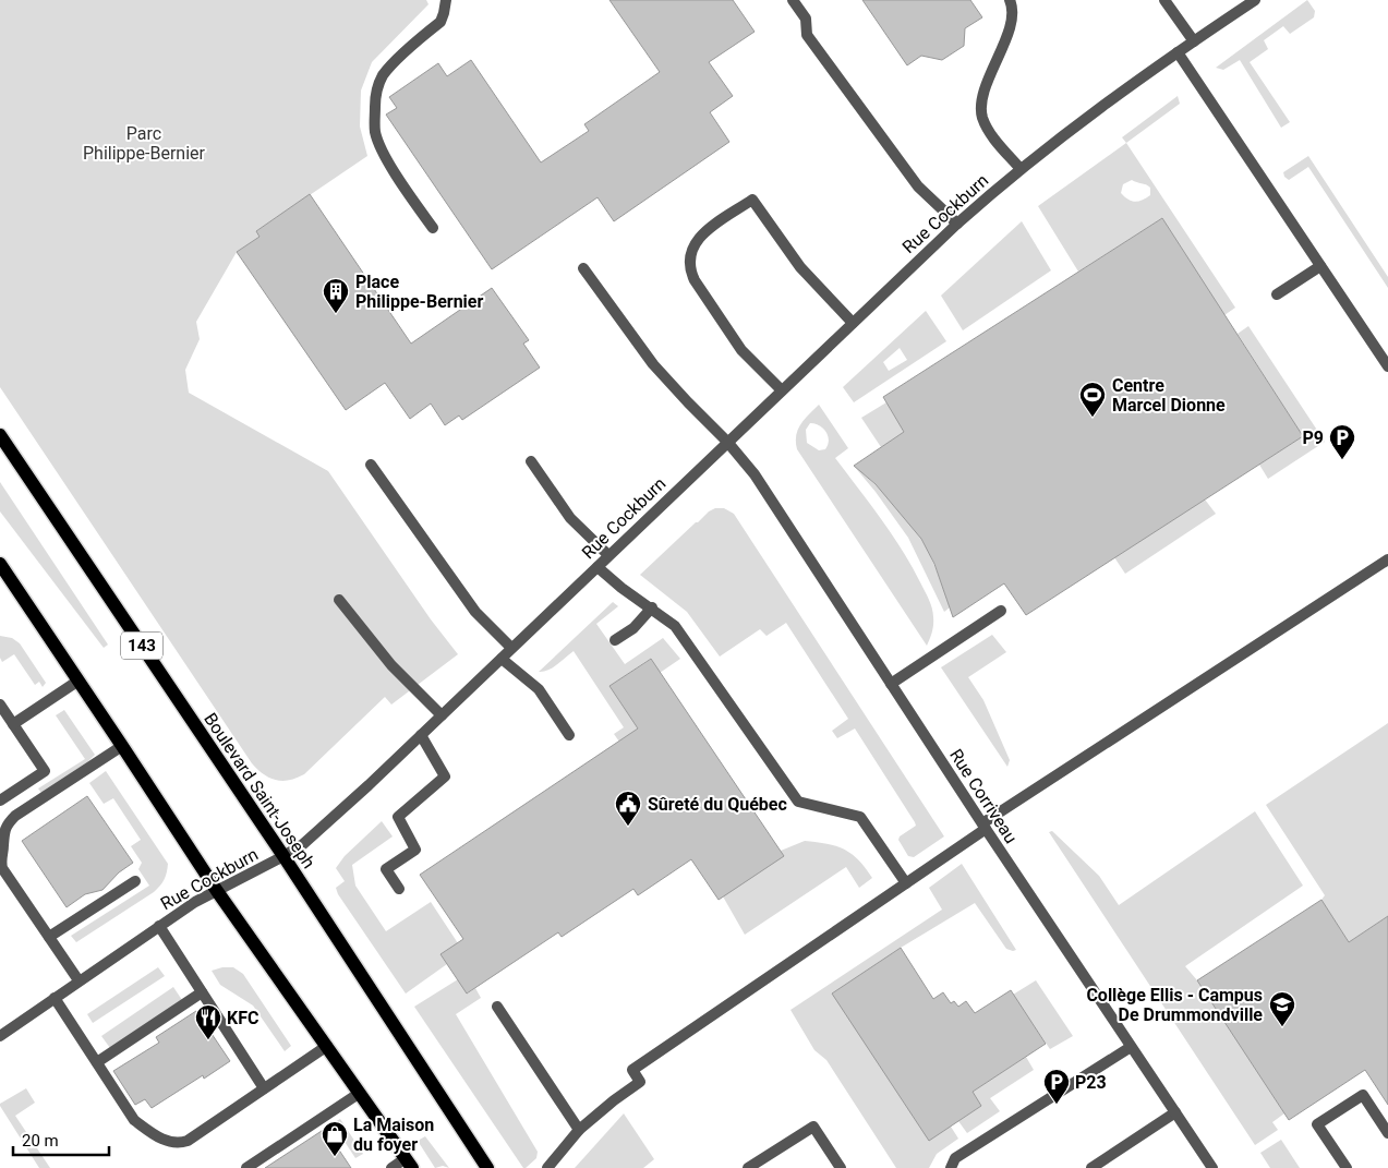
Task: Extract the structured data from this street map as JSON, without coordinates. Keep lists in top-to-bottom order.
{
  "streets": {
    "main road": ["143", "Boulevard Saint-Joseph"],
    "street": ["Rue Cockburn", "Rue Corriveau"]
  },
  "crossings": [
    ["Rue Cockburn", "Boulevard Saint-Joseph"],
    ["Rue Cockburn", "Rue Corriveau"]
  ],
  "parks": ["Parc Philippe-Bernier"],
  "places": {
    "building": ["Place Philippe-Bernier"],
    "sports": ["Centre Marcel Dionne"],
    "parking": ["P9", "P23"],
    "public building": ["Sûreté du Québec"],
    "school or university": ["Collège Ellis - Campus De Drummondville"],
    "restaurant": ["KFC"],
    "shop": ["La Maison du foyer"]
  },
  "scale_bar": "20 m"
}
